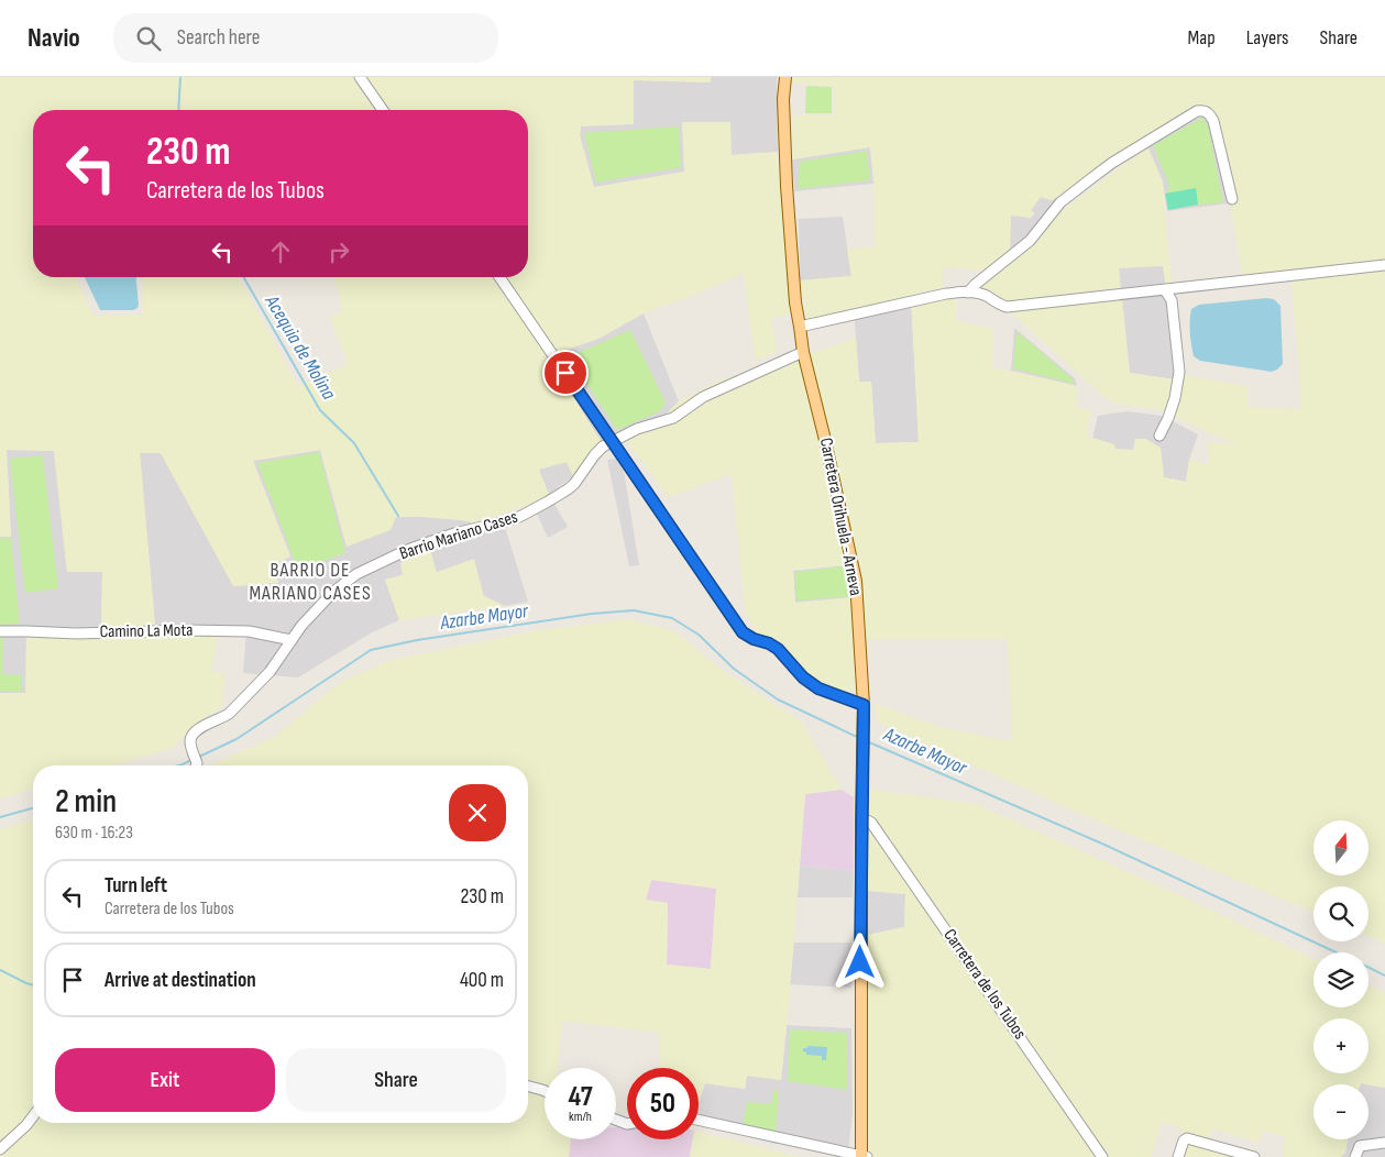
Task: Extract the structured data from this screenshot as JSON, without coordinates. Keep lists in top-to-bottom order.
{
  "streets": {
    "main road": ["Carretera Orihuela - Arneva"],
    "street": ["Barrio Mariano Cases", "Camino La Mota", "Carretera de los Tubos"]
  },
  "crossings": [
    ["Carretera Orihuela - Arneva", "Barrio Mariano Cases"],
    ["Carretera Orihuela - Arneva", "Carretera de los Tubos"],
    ["Barrio Mariano Cases", "Camino La Mota"]
  ],
  "districts": ["BARRIO DE MARIANO CASES"],
  "water": ["Acequia de Molina", "Azarbe Mayor"],
  "north": "top",
  "page": {
    "header": "Navio",
    "search": "Search here",
    "nav": ["Map", "Layers", "Share"],
    "turn": ["230 m", "Carretera de los Tubos"],
    "heading": ["2 min", "630 m · 16:23"],
    "map_buttons": ["+", "−"],
    "list": [
      {
        "name": "Turn left",
        "note": "Carretera de los Tubos",
        "value": "230 m"
      },
      {
        "name": "Arrive at destination",
        "value": "400 m"
      }
    ],
    "buttons": ["Exit", "Share"],
    "speed": "47 km/h",
    "limit": "50"
  }
}
